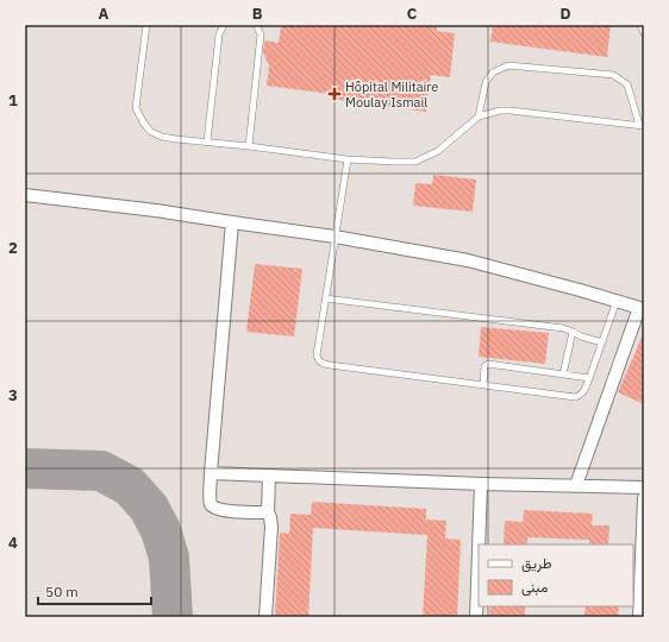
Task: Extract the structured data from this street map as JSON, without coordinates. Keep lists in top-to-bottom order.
{
  "places": {
    "health": ["Hôpital Militaire Moulay Ismail"]
  },
  "legend": ["طريق", "مبنى"],
  "scale_bar": "50 m",
  "grid": {
    "columns": [
      "A",
      "B",
      "C",
      "D"
    ],
    "rows": [
      "1",
      "2",
      "3",
      "4"
    ]
  }
}
